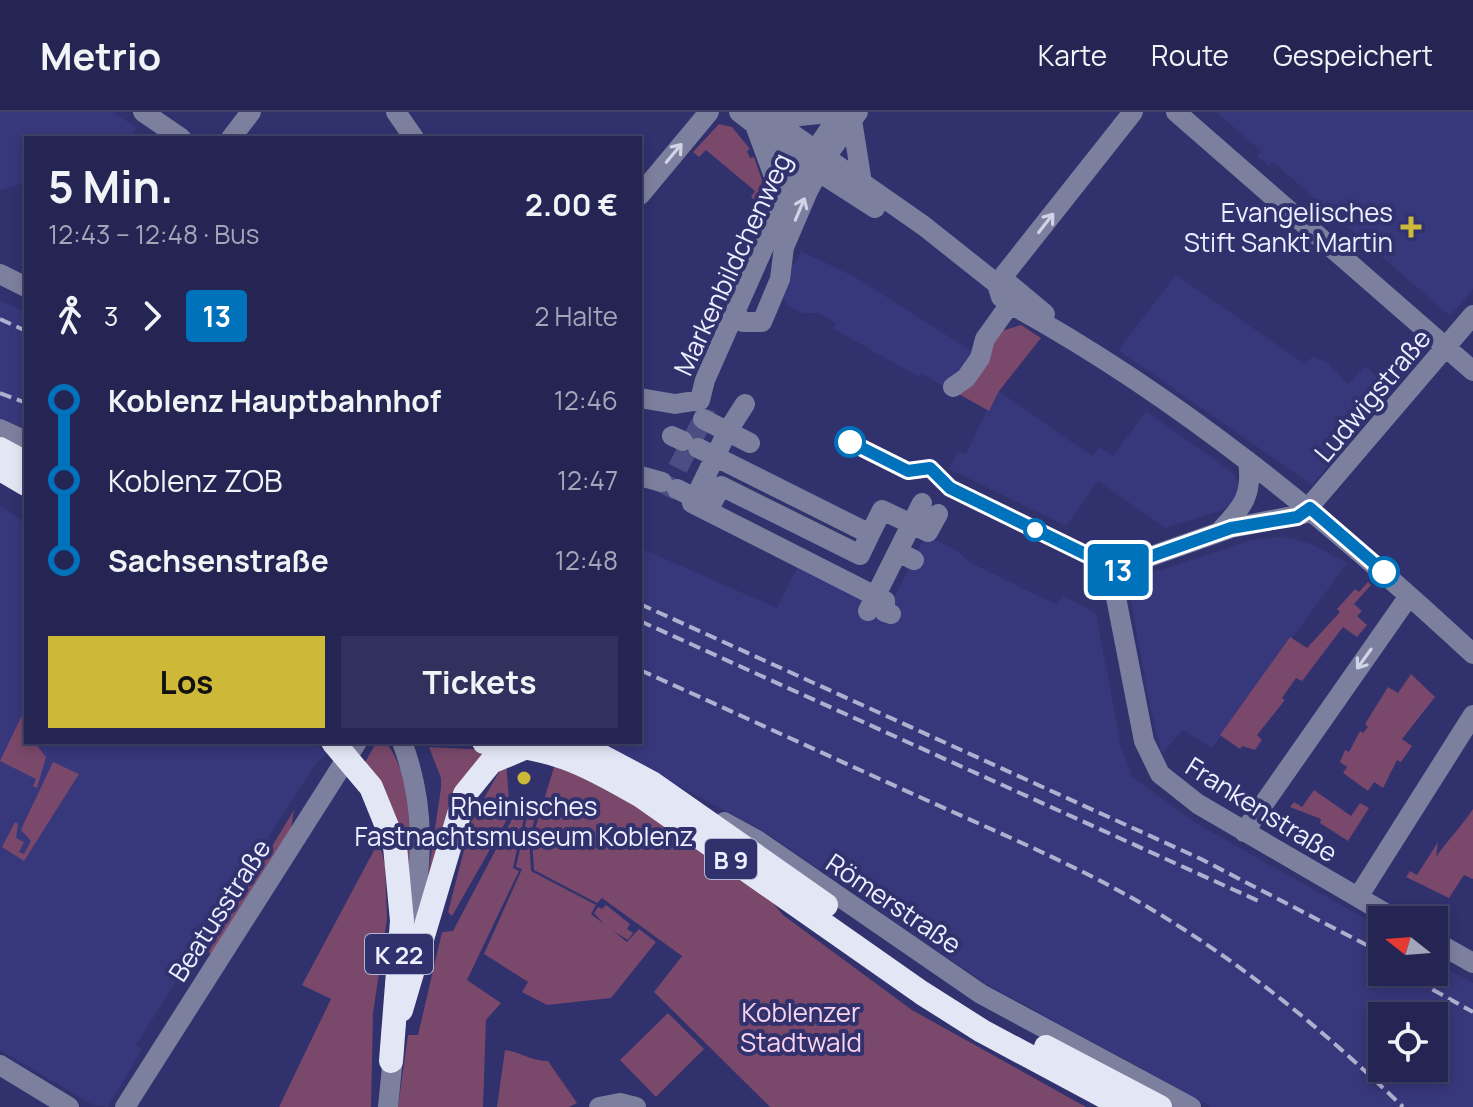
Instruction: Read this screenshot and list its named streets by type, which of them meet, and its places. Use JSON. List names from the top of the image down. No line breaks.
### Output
{"streets":{"highway":["B 9","K 22"],"street":["Markenbildchenweg","Ludwigstraße","Frankenstraße","Römerstraße","Beatusstraße"]},"parks":["Koblenzer Stadtwald"],"places":{"health":["Evangelisches Stift Sankt Martin"],"other":["Rheinisches Fastnachtsmuseum Koblenz"]},"lines":["bus line 13"],"north":"left","page":{"header":"Metrio","nav":["Karte","Route","Gespeichert"],"on_map":"13","heading":["5 Min.","12:43 – 12:48 · Bus","2.00 €"],"legs":["3","13","2 Halte"],"list":[{"name":"Koblenz Hauptbahnhof","value":"12:46"},{"name":"Koblenz ZOB","value":"12:47"},{"name":"Sachsenstraße","value":"12:48"}],"buttons":["Los","Tickets"]}}
